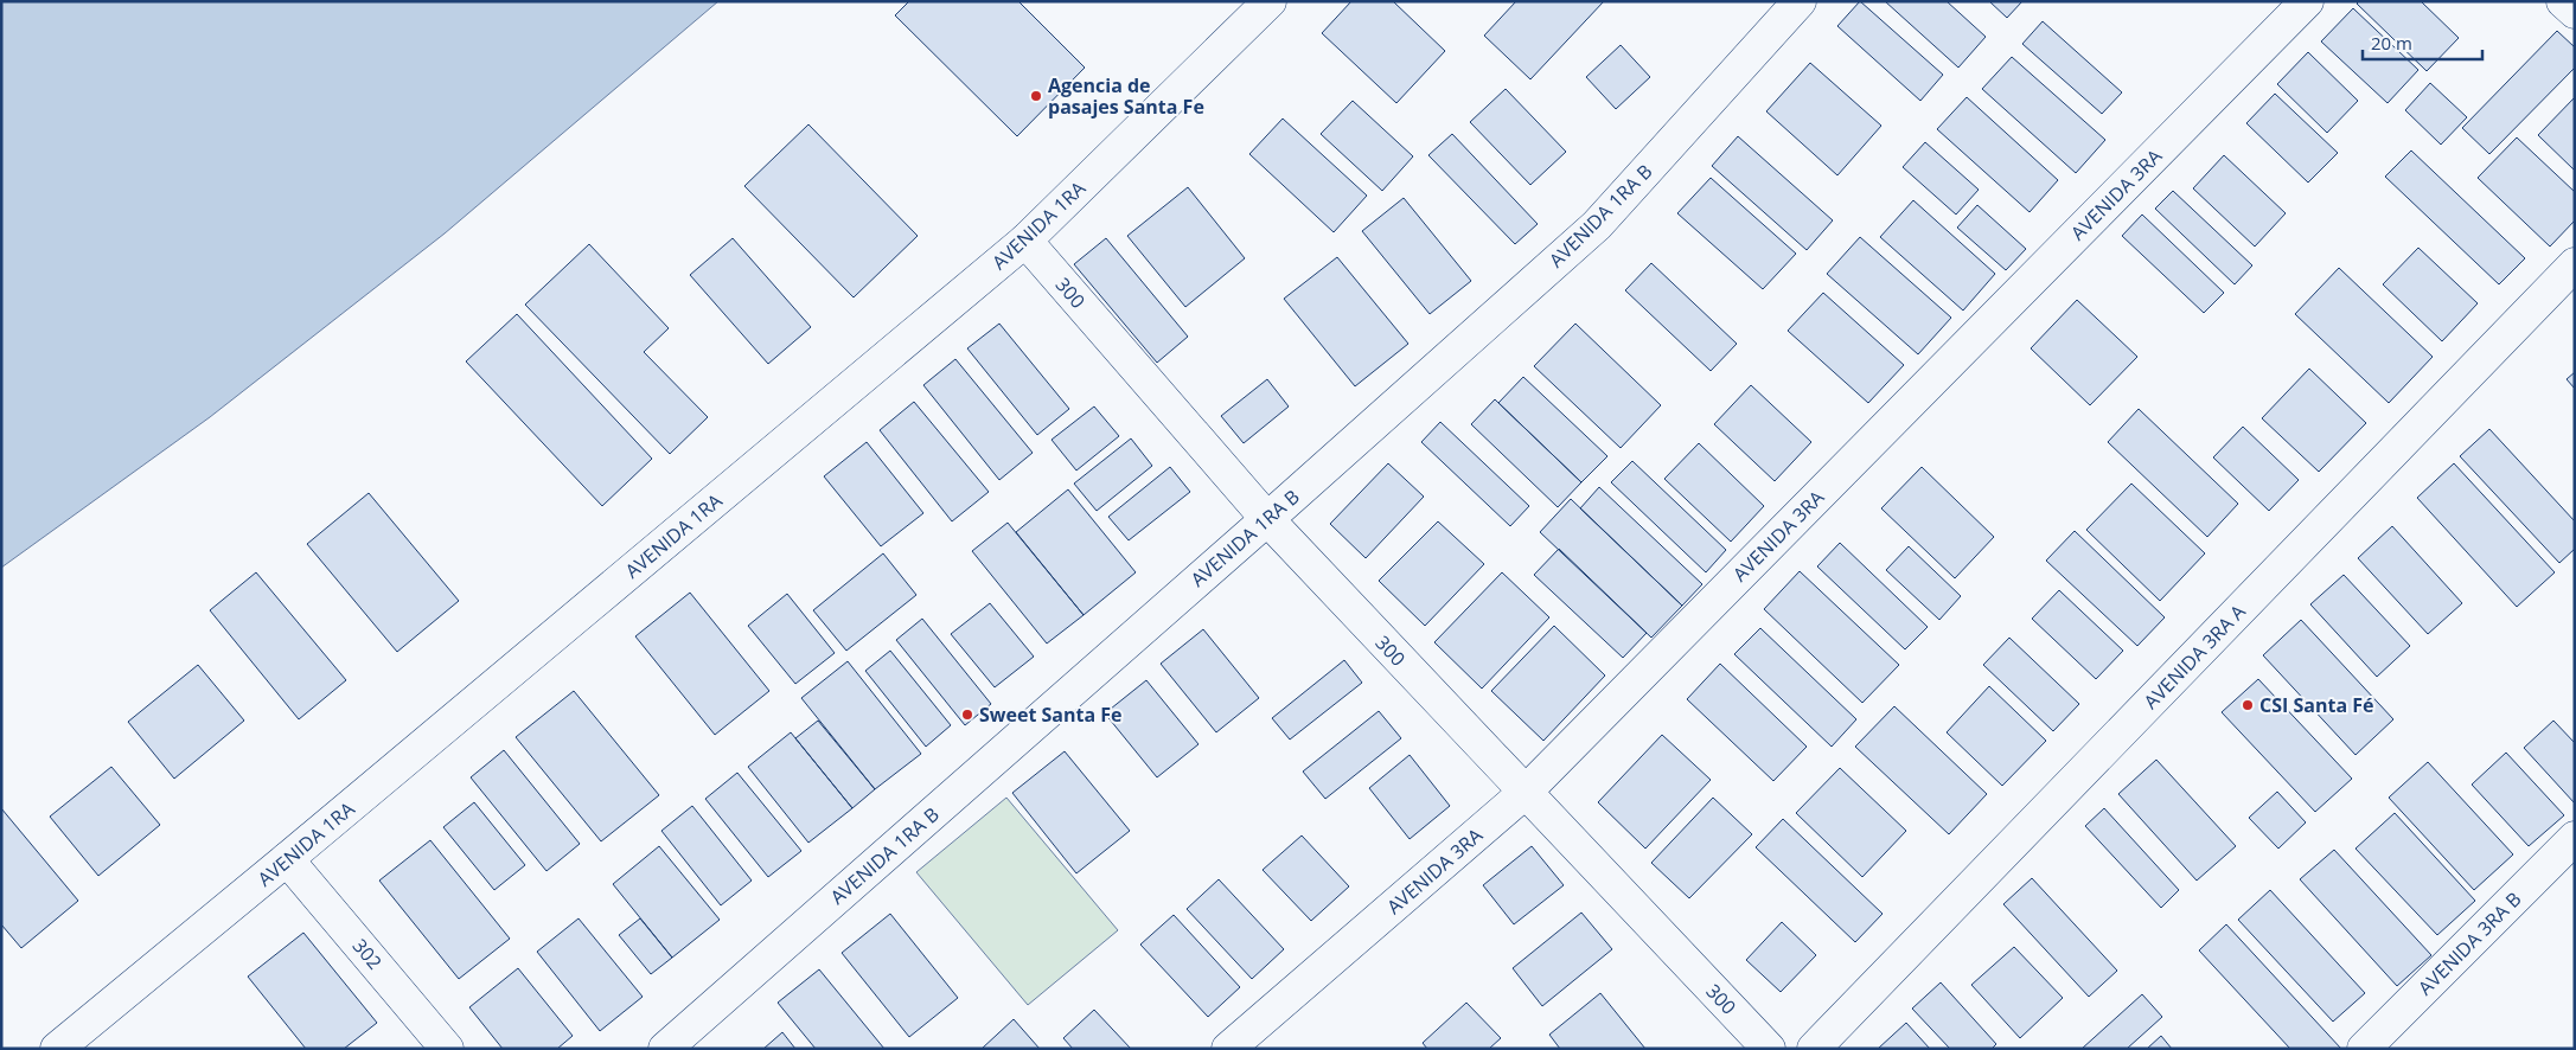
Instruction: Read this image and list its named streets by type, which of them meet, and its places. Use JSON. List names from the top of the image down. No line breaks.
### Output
{"streets":{"street":["AVENIDA 3RA","AVENIDA 1RA B","AVENIDA 1RA","300","AVENIDA 3RA A","AVENIDA 3RA B","302"]},"crossings":[["AVENIDA 3RA","300"],["AVENIDA 1RA B","300"],["AVENIDA 1RA","300"],["AVENIDA 1RA","302"]],"places":["Agencia de pasajes Santa Fe","CSI Santa Fé","Sweet Santa Fe"],"scale_bar":"20 m"}
